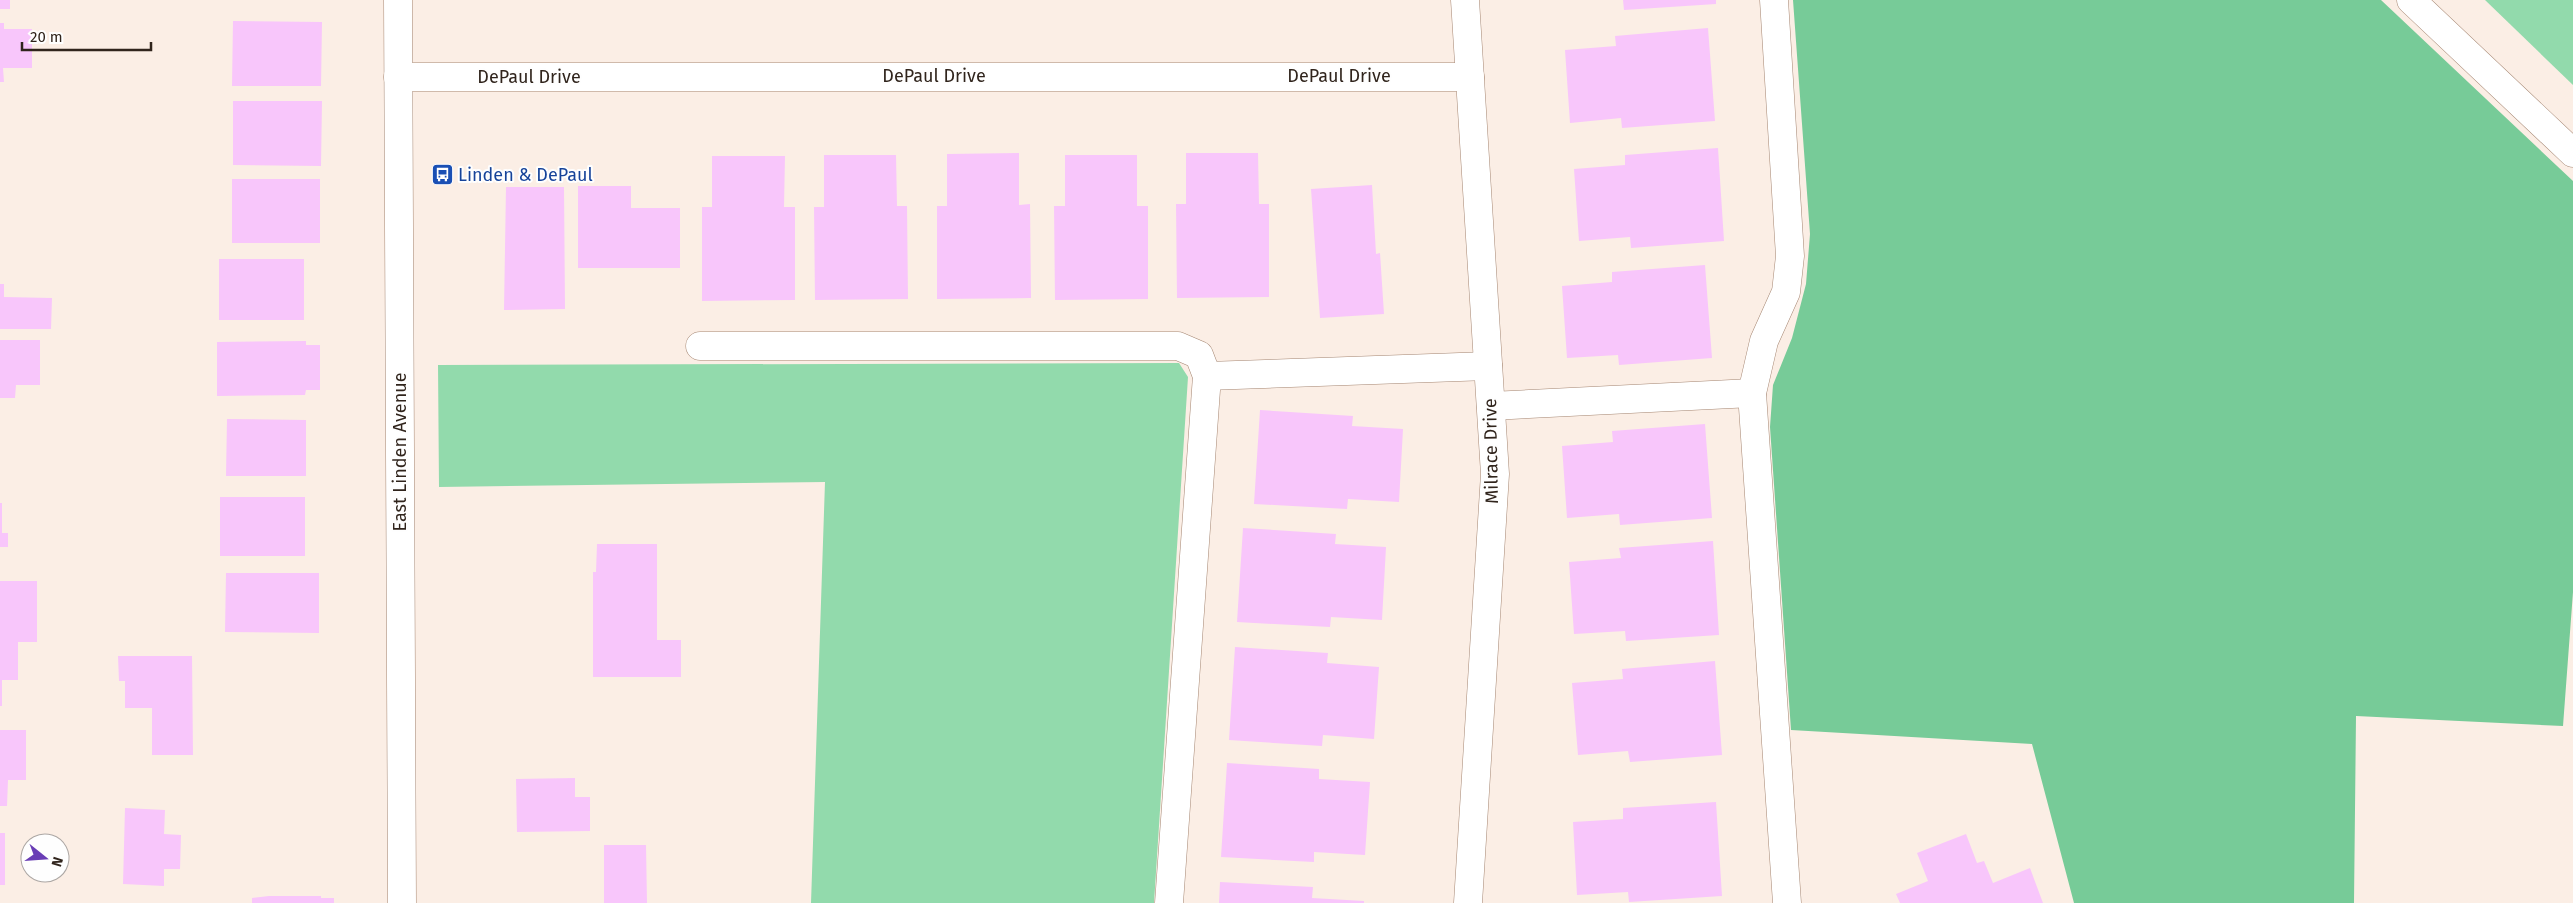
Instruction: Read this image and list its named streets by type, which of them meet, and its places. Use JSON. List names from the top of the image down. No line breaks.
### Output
{"streets":{"street":["DePaul Drive","Milrace Drive","East Linden Avenue"]},"crossings":[["DePaul Drive","Milrace Drive"],["DePaul Drive","East Linden Avenue"]],"places":{"bus stop":["Linden & DePaul"]},"scale_bar":"20 m","north":"right"}
